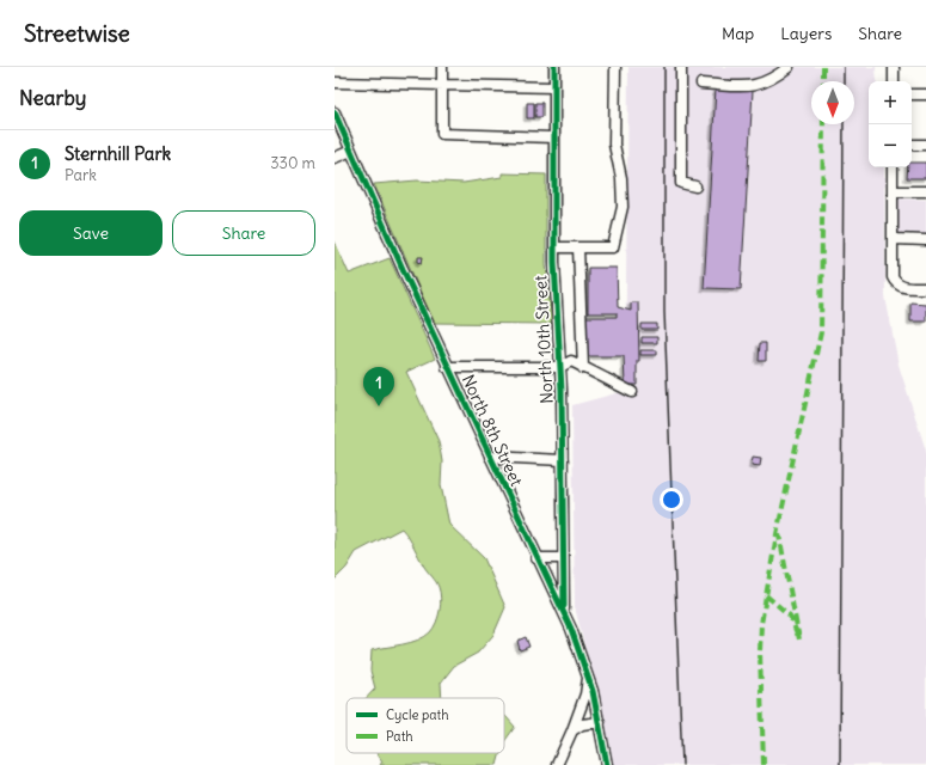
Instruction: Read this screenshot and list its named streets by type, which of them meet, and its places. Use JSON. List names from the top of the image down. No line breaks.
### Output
{"streets":{"street":["North 10th Street","North 8th Street"]},"crossings":[["North 10th Street","North 8th Street"]],"legend":["Cycle path","Path"],"north":"bottom","page":{"header":"Streetwise","nav":["Map","Layers","Share"],"heading":"Nearby","map_buttons":["+","−"],"list":[{"mark":"1","name":"Sternhill Park","note":"Park","value":"330 m"}],"buttons":["Save","Share"],"pins":"1"}}
